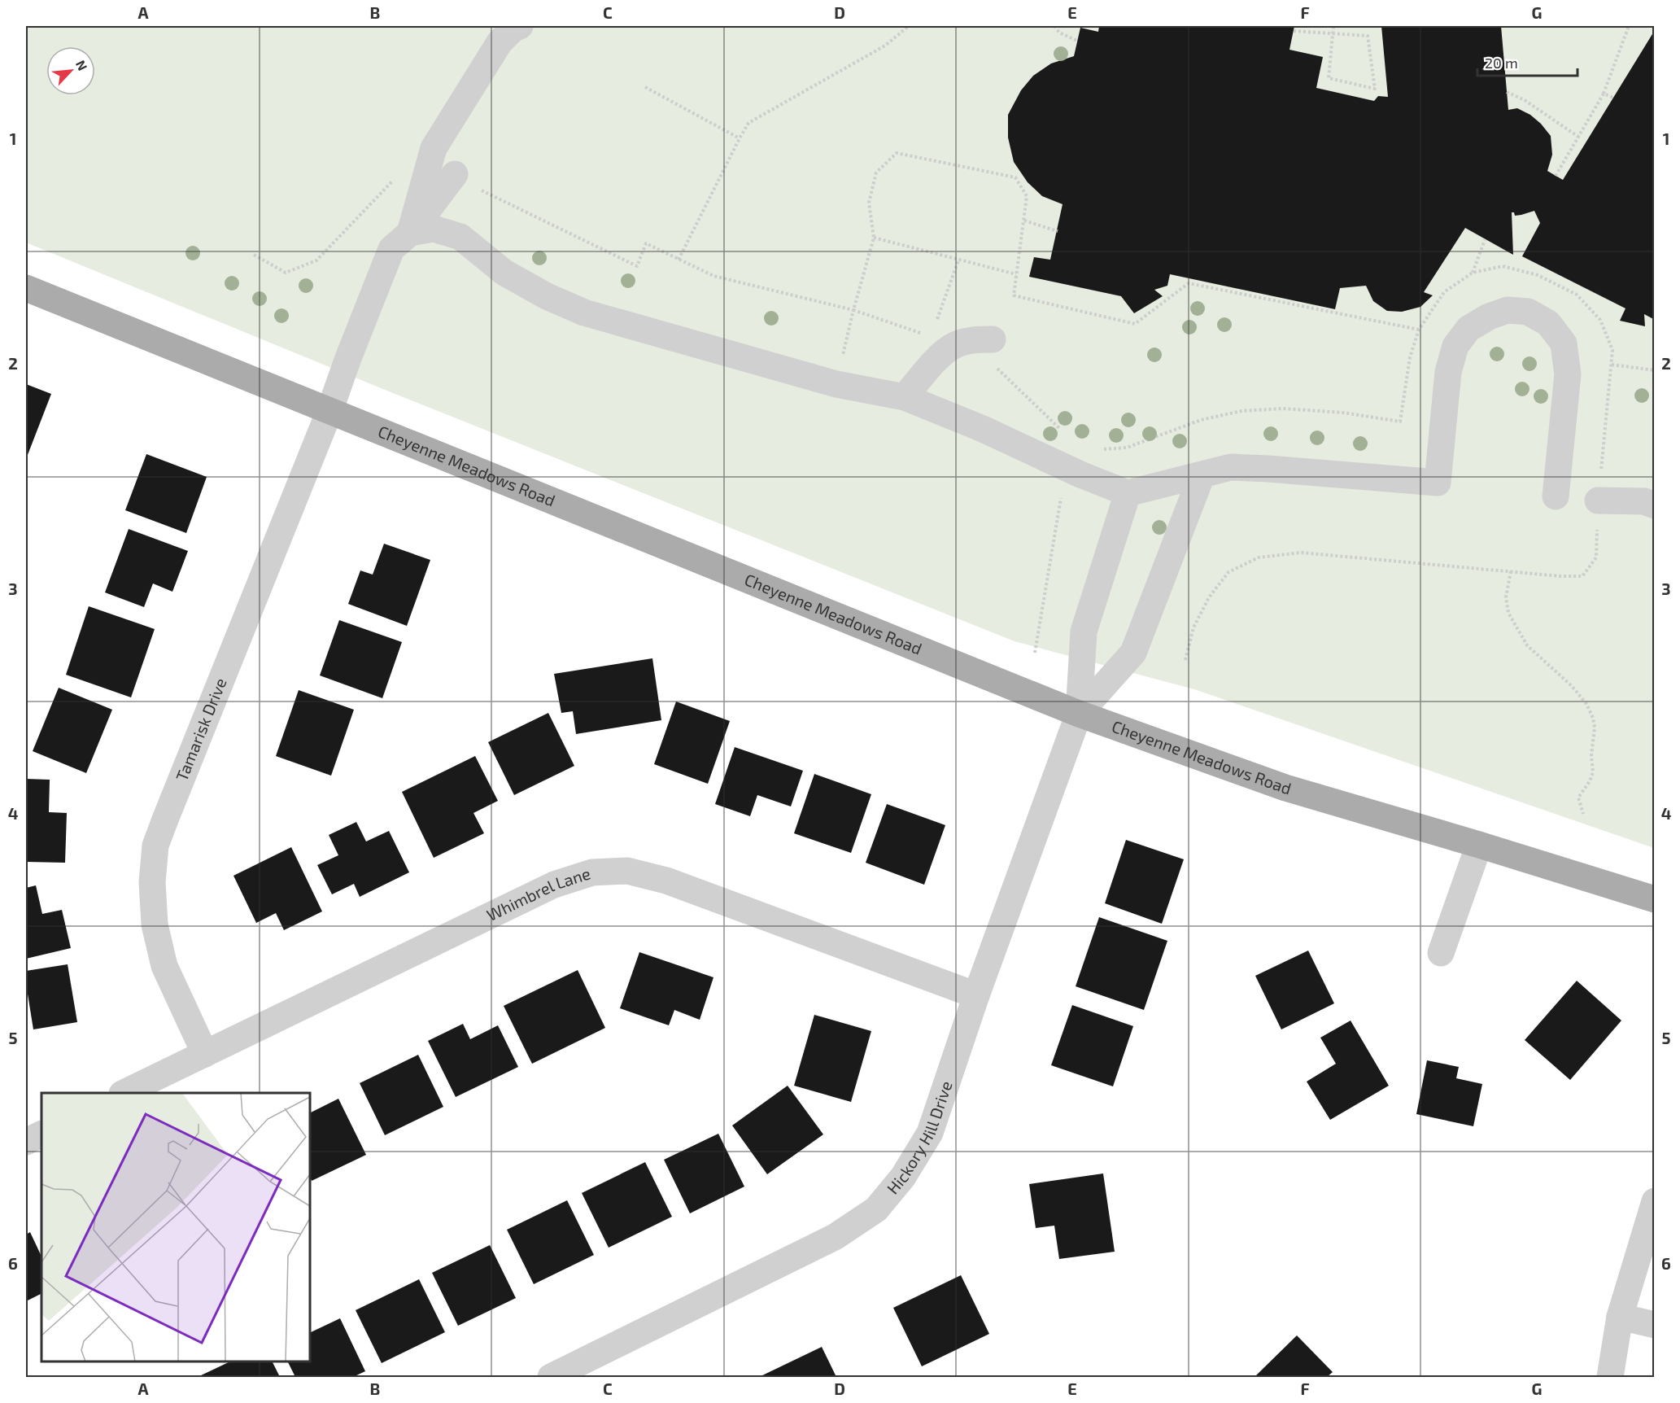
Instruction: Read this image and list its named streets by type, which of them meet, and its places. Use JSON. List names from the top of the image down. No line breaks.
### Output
{"streets":{"main road":["Cheyenne Meadows Road"],"street":["Tamarisk Drive","Whimbrel Lane","Hickory Hill Drive"]},"crossings":[["Cheyenne Meadows Road","Tamarisk Drive"],["Cheyenne Meadows Road","Hickory Hill Drive"],["Tamarisk Drive","Whimbrel Lane"],["Whimbrel Lane","Hickory Hill Drive"]],"scale_bar":"20 m","north":"top right","grid":{"columns":["A","B","C","D","E","F","G"],"rows":["1","2","3","4","5","6"]}}
